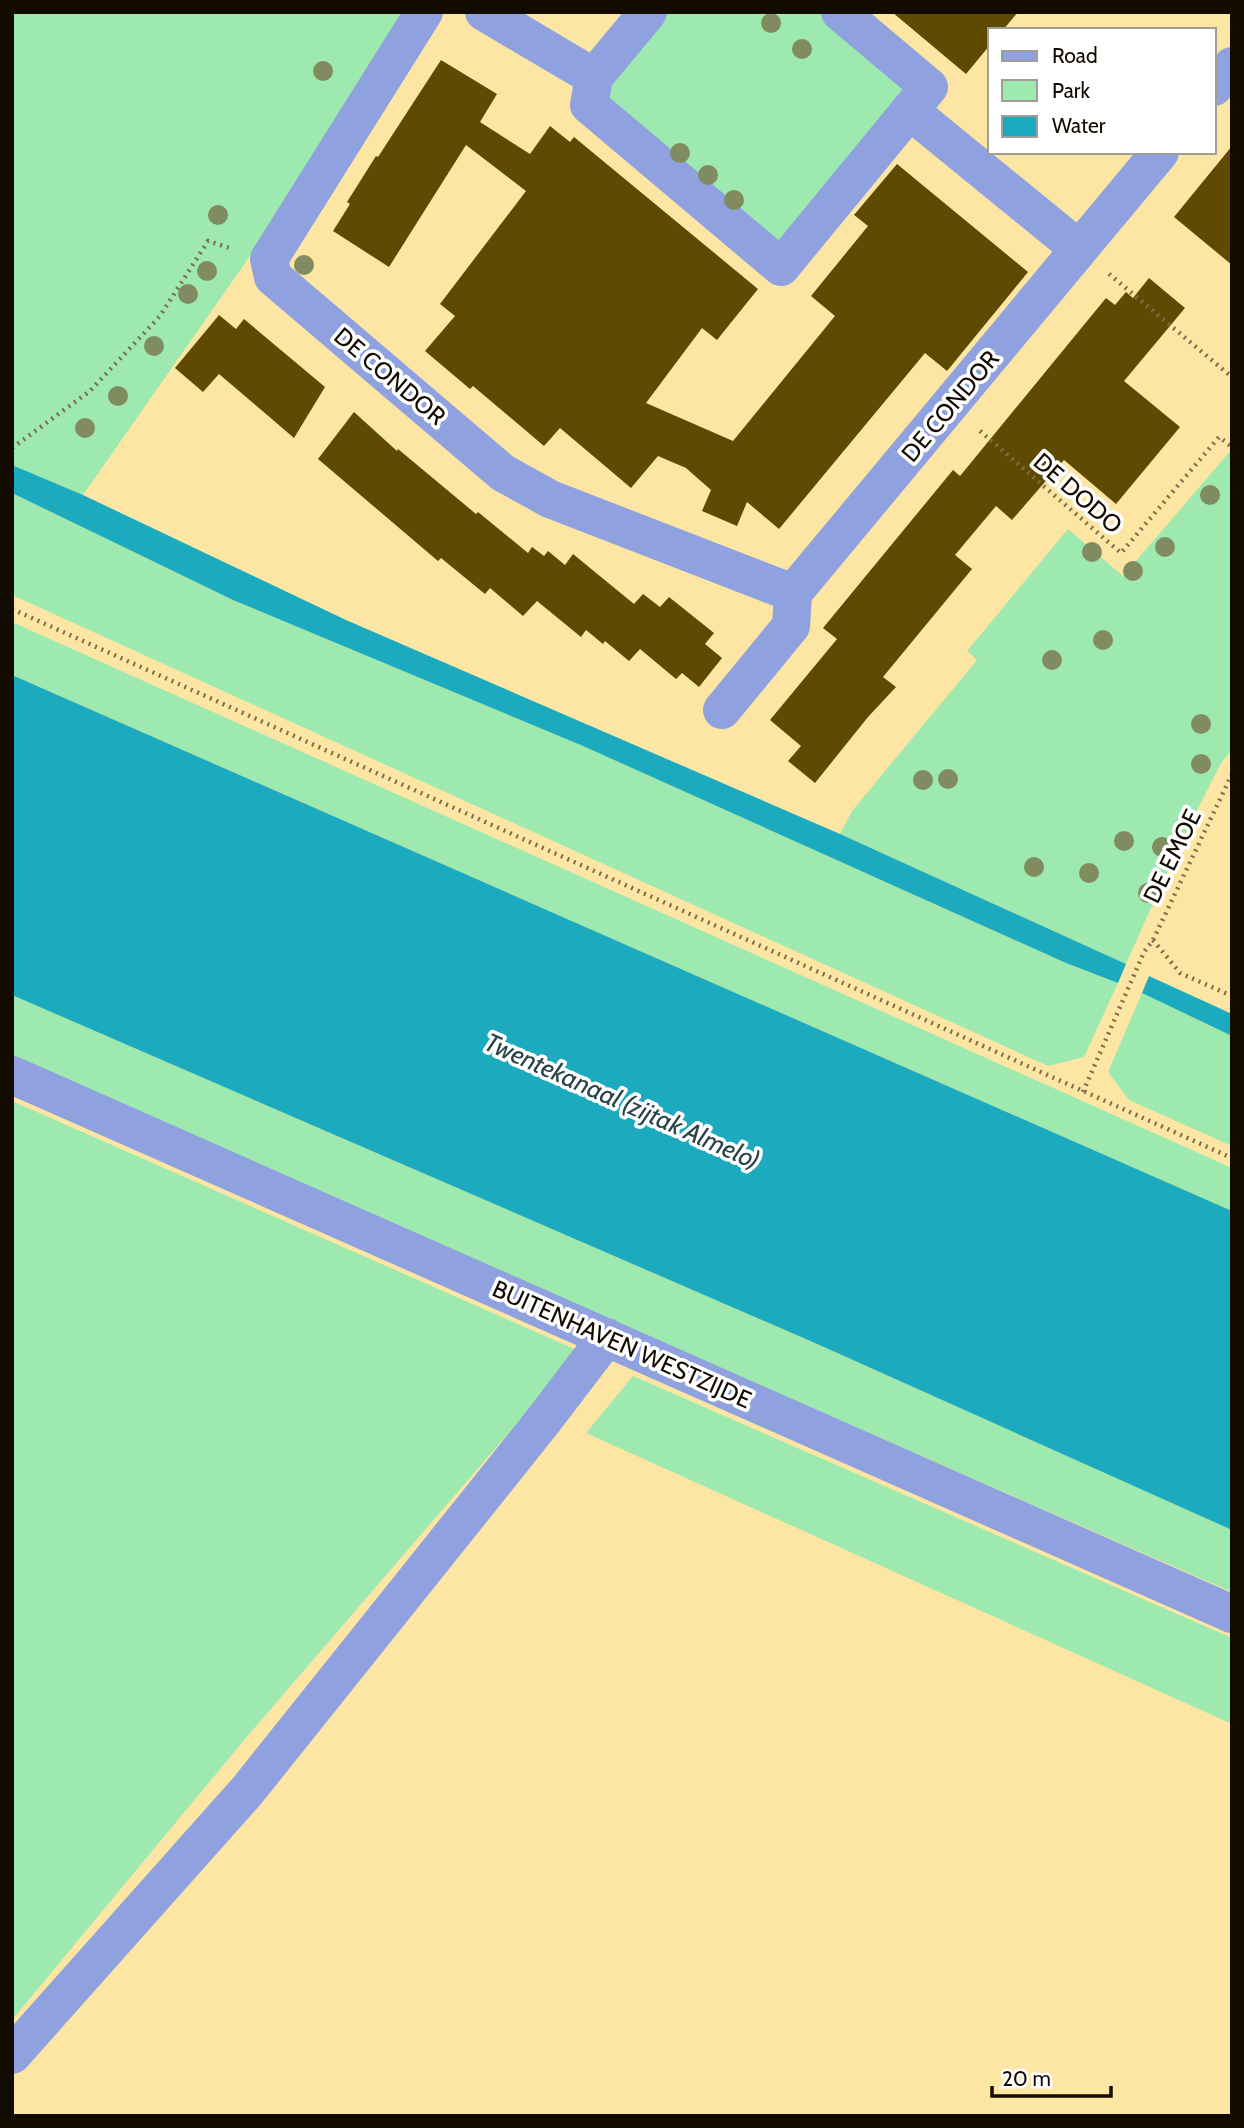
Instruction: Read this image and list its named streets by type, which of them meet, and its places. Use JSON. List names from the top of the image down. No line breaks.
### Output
{"streets":{"street":["DE CONDOR","BUITENHAVEN WESTZIJDE"],"path":["DE DODO","DE EMOE"]},"crossings":[["DE CONDOR","DE DODO"]],"water":["Twentekanaal (zijtak Almelo)"],"legend":["Road","Park","Water"],"scale_bar":"20 m"}
